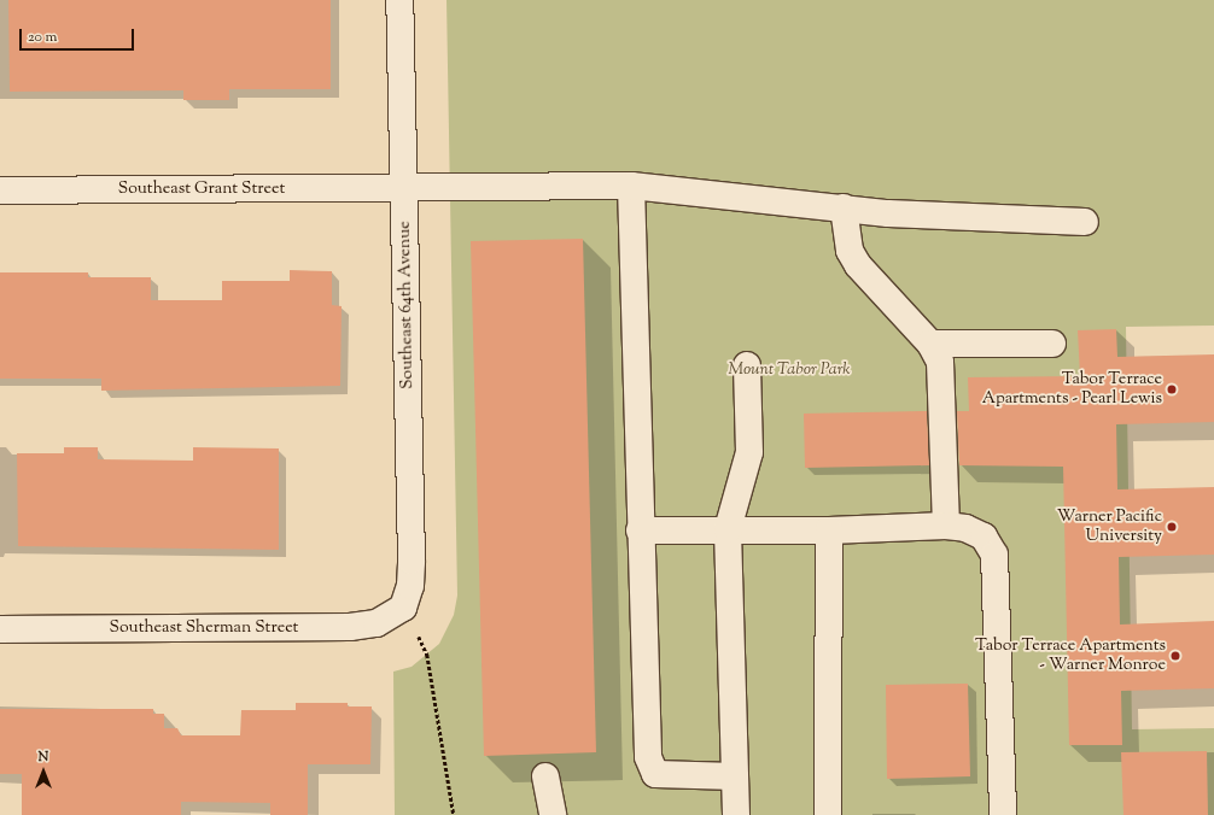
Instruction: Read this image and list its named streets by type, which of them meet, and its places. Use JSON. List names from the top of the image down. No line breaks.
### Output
{"streets":{"street":["Southeast Grant Street","Southeast 64th Avenue","Southeast Sherman Street"]},"crossings":[["Southeast Grant Street","Southeast 64th Avenue"],["Southeast 64th Avenue","Southeast Sherman Street"]],"parks":["Mount Tabor Park"],"places":["Tabor Terrace Apartments - Pearl Lewis","Warner Pacific University","Tabor Terrace Apartments - Warner Monroe"],"scale_bar":"20 m","north":"top"}
